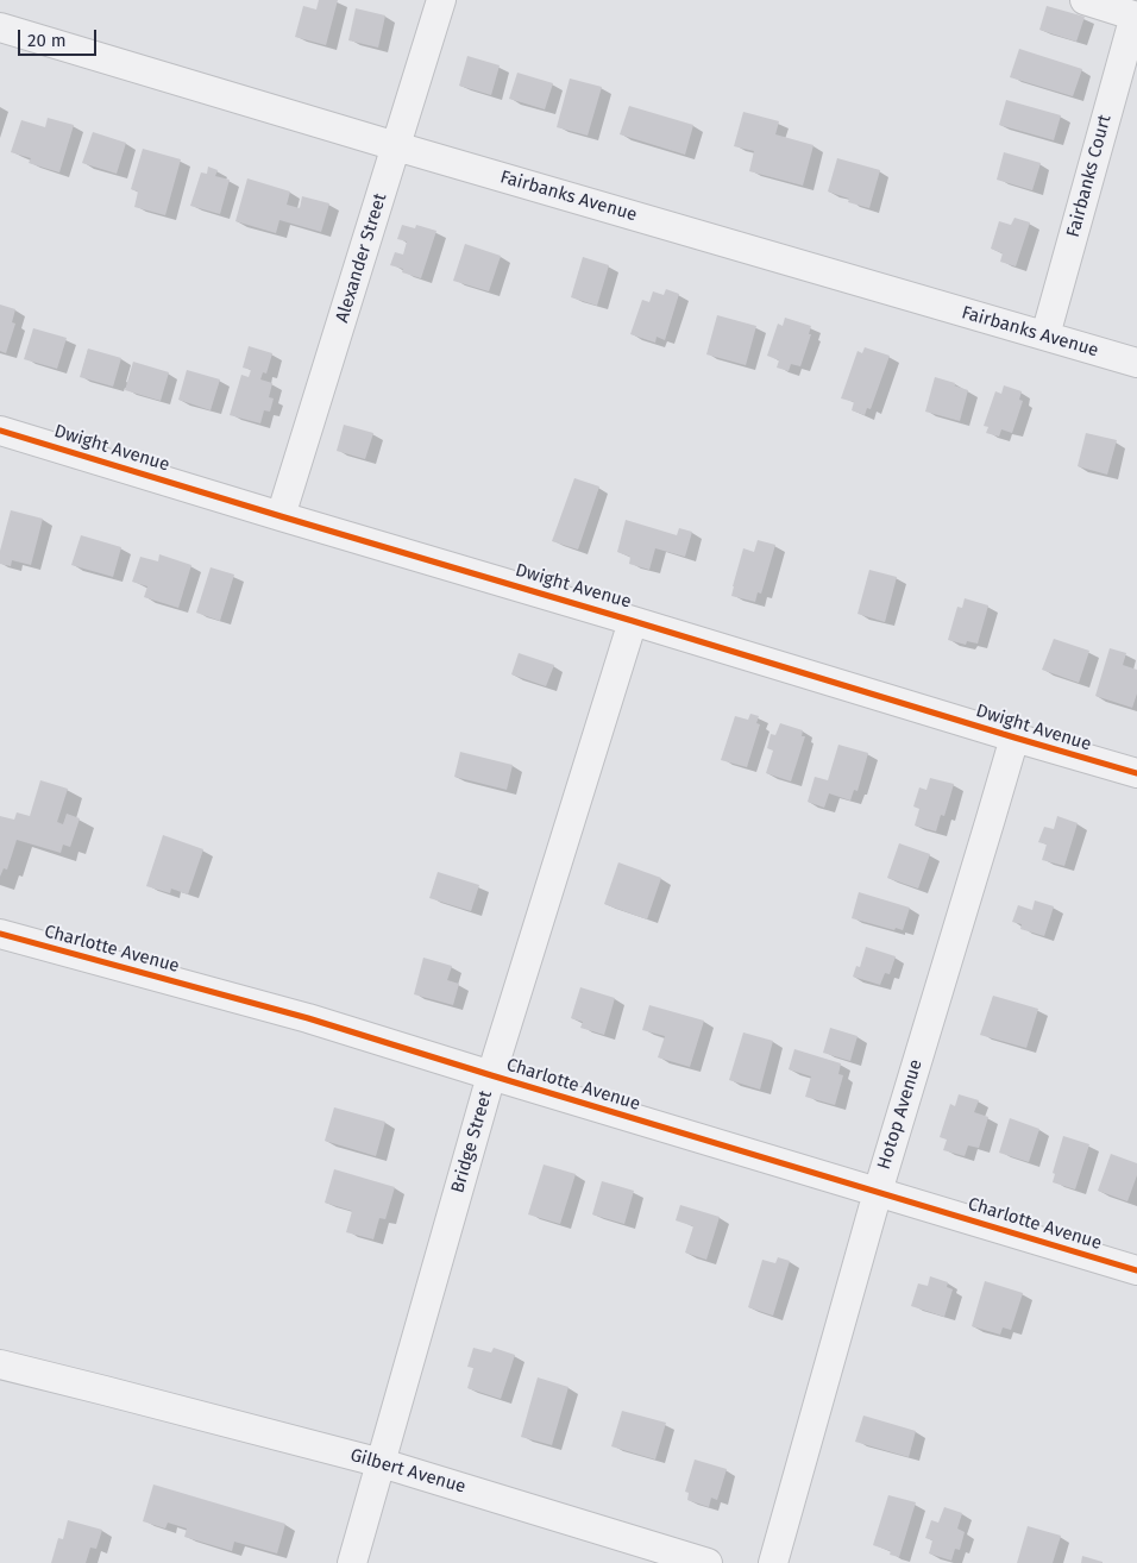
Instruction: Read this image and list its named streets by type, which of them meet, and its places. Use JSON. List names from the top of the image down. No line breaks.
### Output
{"streets":{"street":["Fairbanks Court","Fairbanks Avenue","Alexander Street","Dwight Avenue","Charlotte Avenue","Hotop Avenue","Bridge Street","Gilbert Avenue"]},"crossings":[["Fairbanks Court","Fairbanks Avenue"],["Fairbanks Avenue","Alexander Street"],["Alexander Street","Dwight Avenue"],["Dwight Avenue","Hotop Avenue"],["Dwight Avenue","Bridge Street"],["Charlotte Avenue","Hotop Avenue"],["Charlotte Avenue","Bridge Street"],["Bridge Street","Gilbert Avenue"]],"scale_bar":"20 m"}
